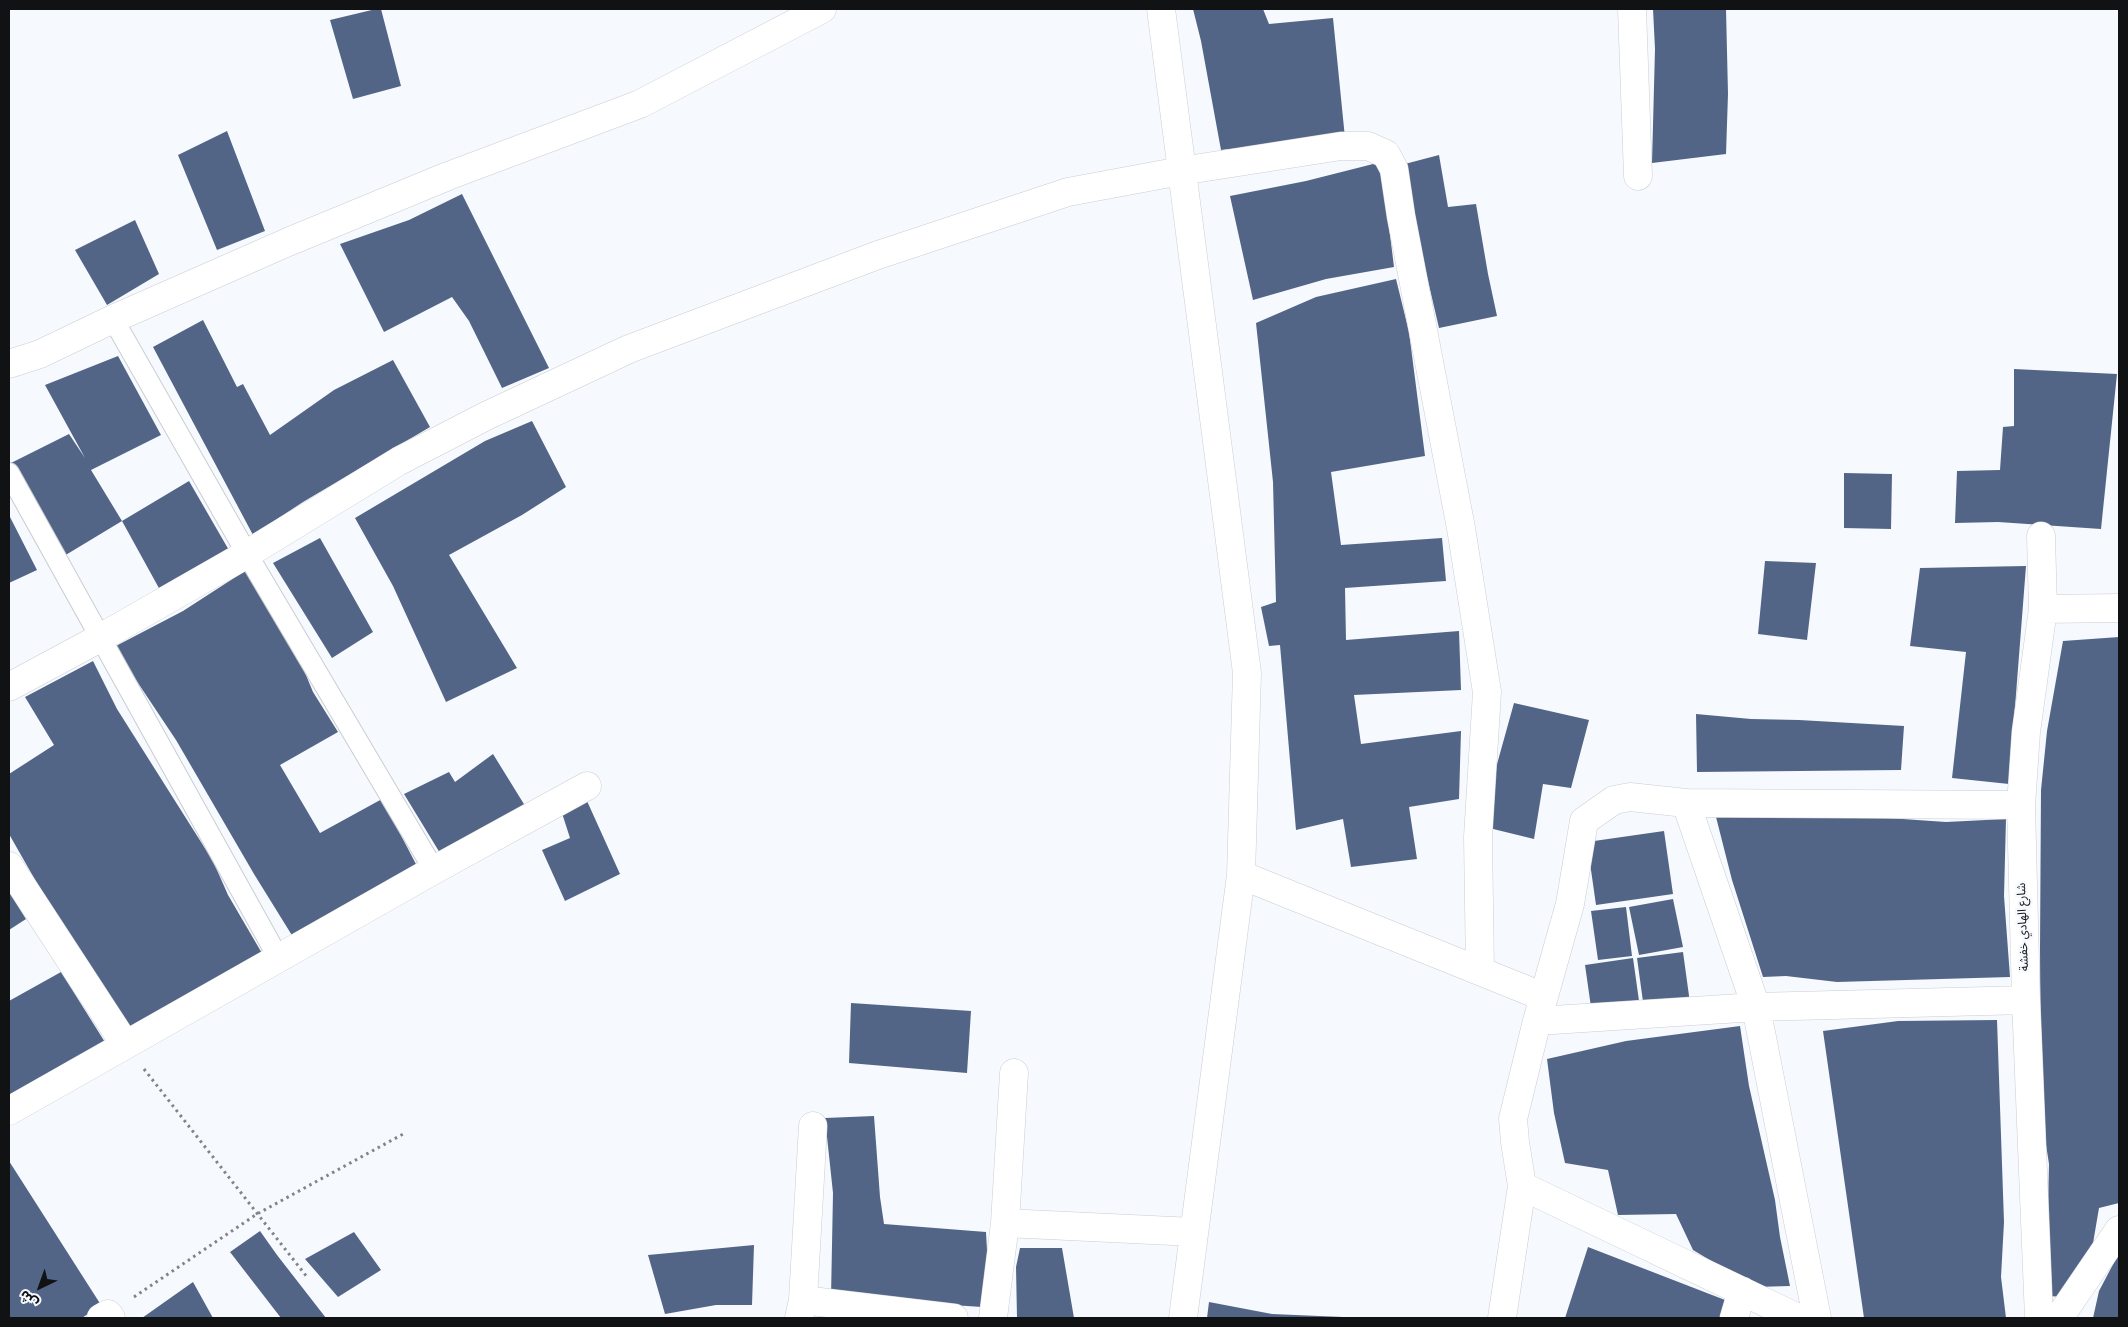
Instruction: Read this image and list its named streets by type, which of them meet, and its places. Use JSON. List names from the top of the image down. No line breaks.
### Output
{"streets":{"street":["شارع الهادي خفشة"]},"north":"bottom left"}
